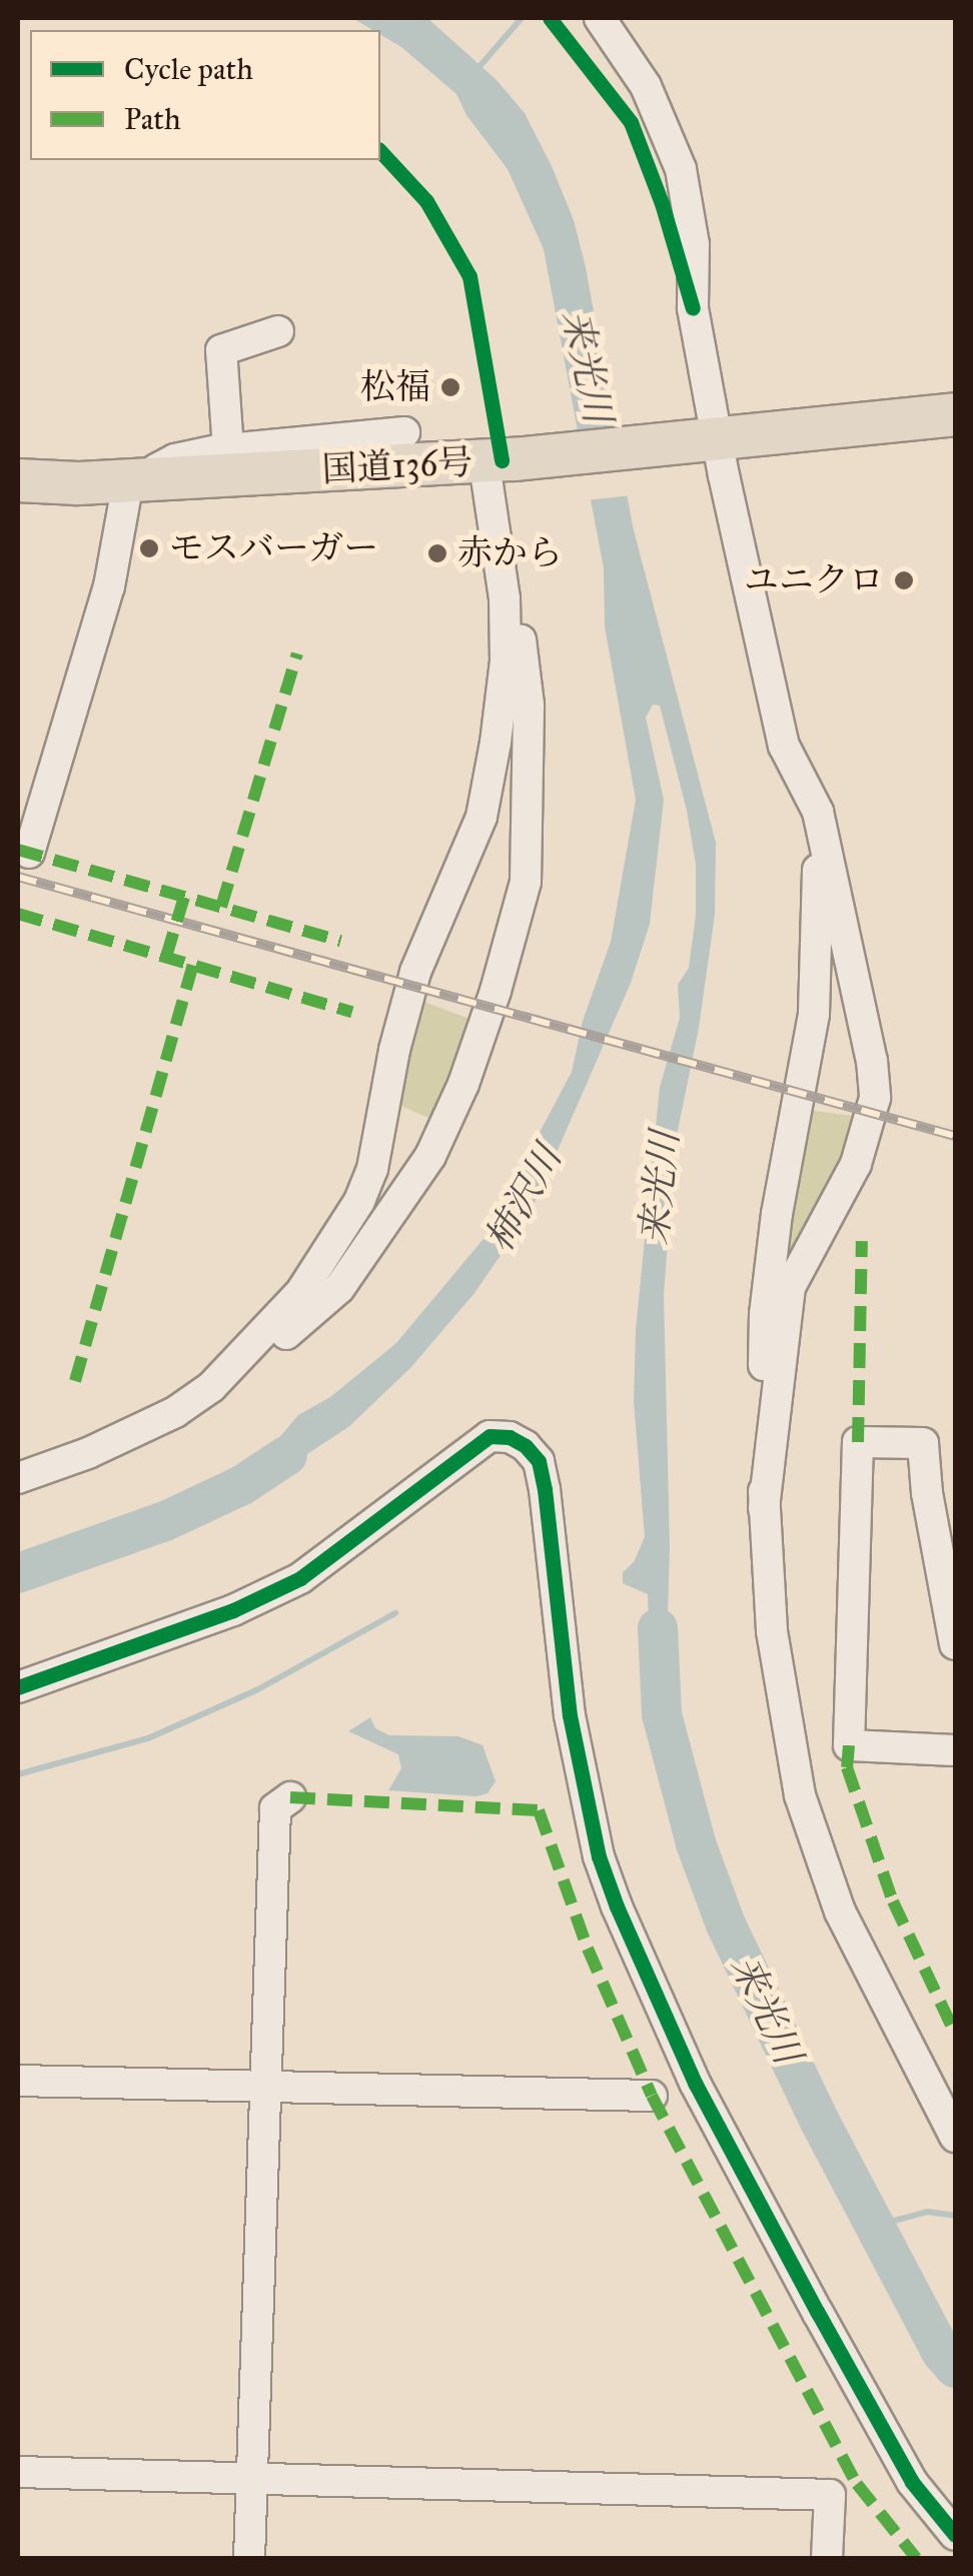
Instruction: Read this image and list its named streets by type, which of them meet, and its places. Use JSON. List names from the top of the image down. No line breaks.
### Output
{"streets":{"highway":["国道136号"]},"water":["来光川","柿沢川"],"places":["松福","モスバーガー","赤から","ユニクロ"],"legend":["Cycle path","Path"]}
